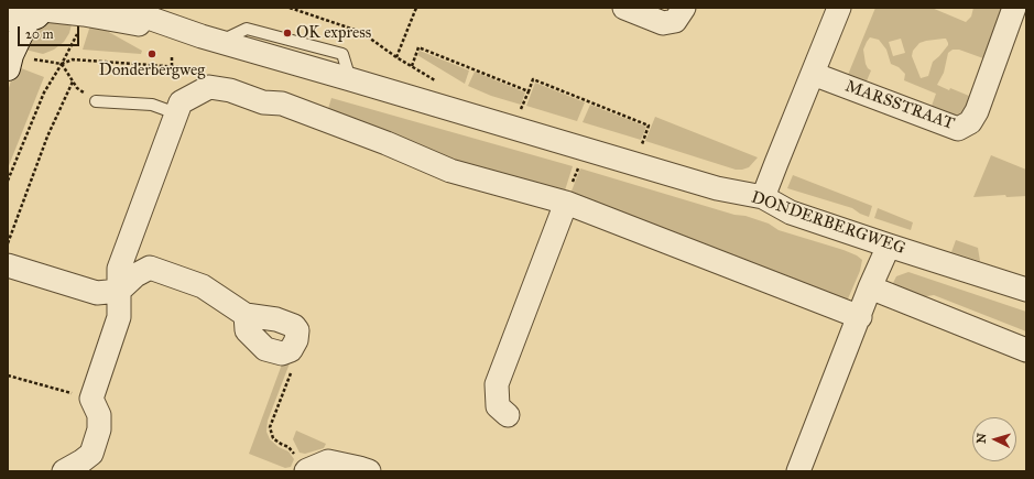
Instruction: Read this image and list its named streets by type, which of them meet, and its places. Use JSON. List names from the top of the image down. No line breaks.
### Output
{"streets":{"street":["MARSSTRAAT","DONDERBERGWEG"]},"places":["OK express","Donderbergweg"],"scale_bar":"20 m","north":"left"}
